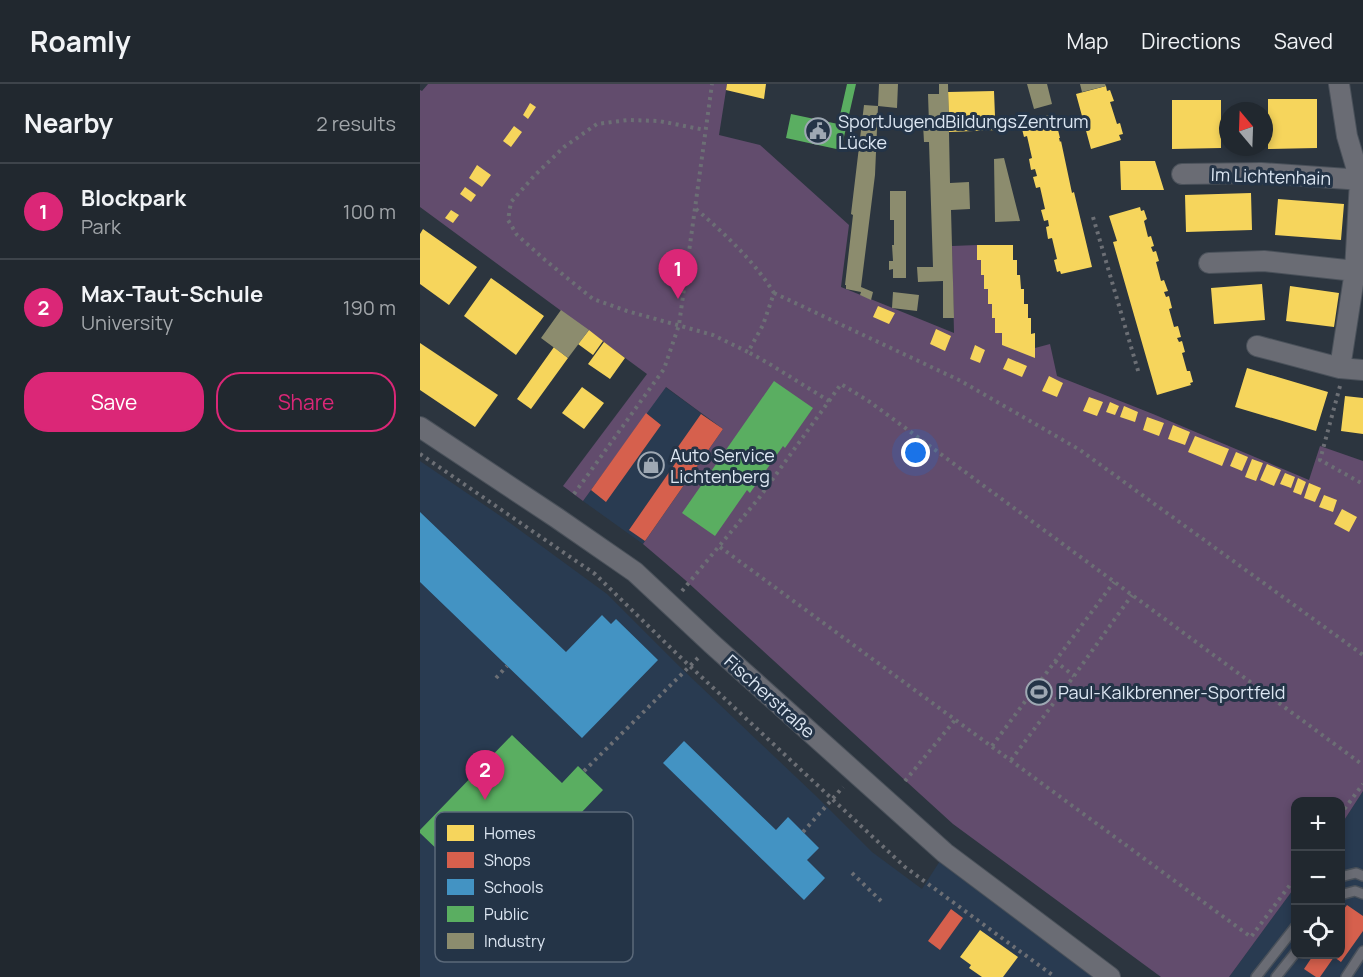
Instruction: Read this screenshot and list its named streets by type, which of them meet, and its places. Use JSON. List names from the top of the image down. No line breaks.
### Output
{"streets":{"street":["Im Lichtenhain","Fischerstraße"]},"places":{"public building":["SportJugendBildungsZentrum Lücke"],"shop":["Auto Service Lichtenberg"],"sports":["Paul-Kalkbrenner-Sportfeld"]},"legend":["Homes","Shops","Schools","Public","Industry"],"north":"top","page":{"header":"Roamly","nav":["Map","Directions","Saved"],"heading":["Nearby","2 results"],"list":[{"mark":"1","name":"Blockpark","note":"Park","value":"100 m"},{"mark":"2","name":"Max-Taut-Schule","note":"University","value":"190 m"}],"pins":["1","2"],"buttons":["Save","Share"],"map_buttons":["+","−"]}}
